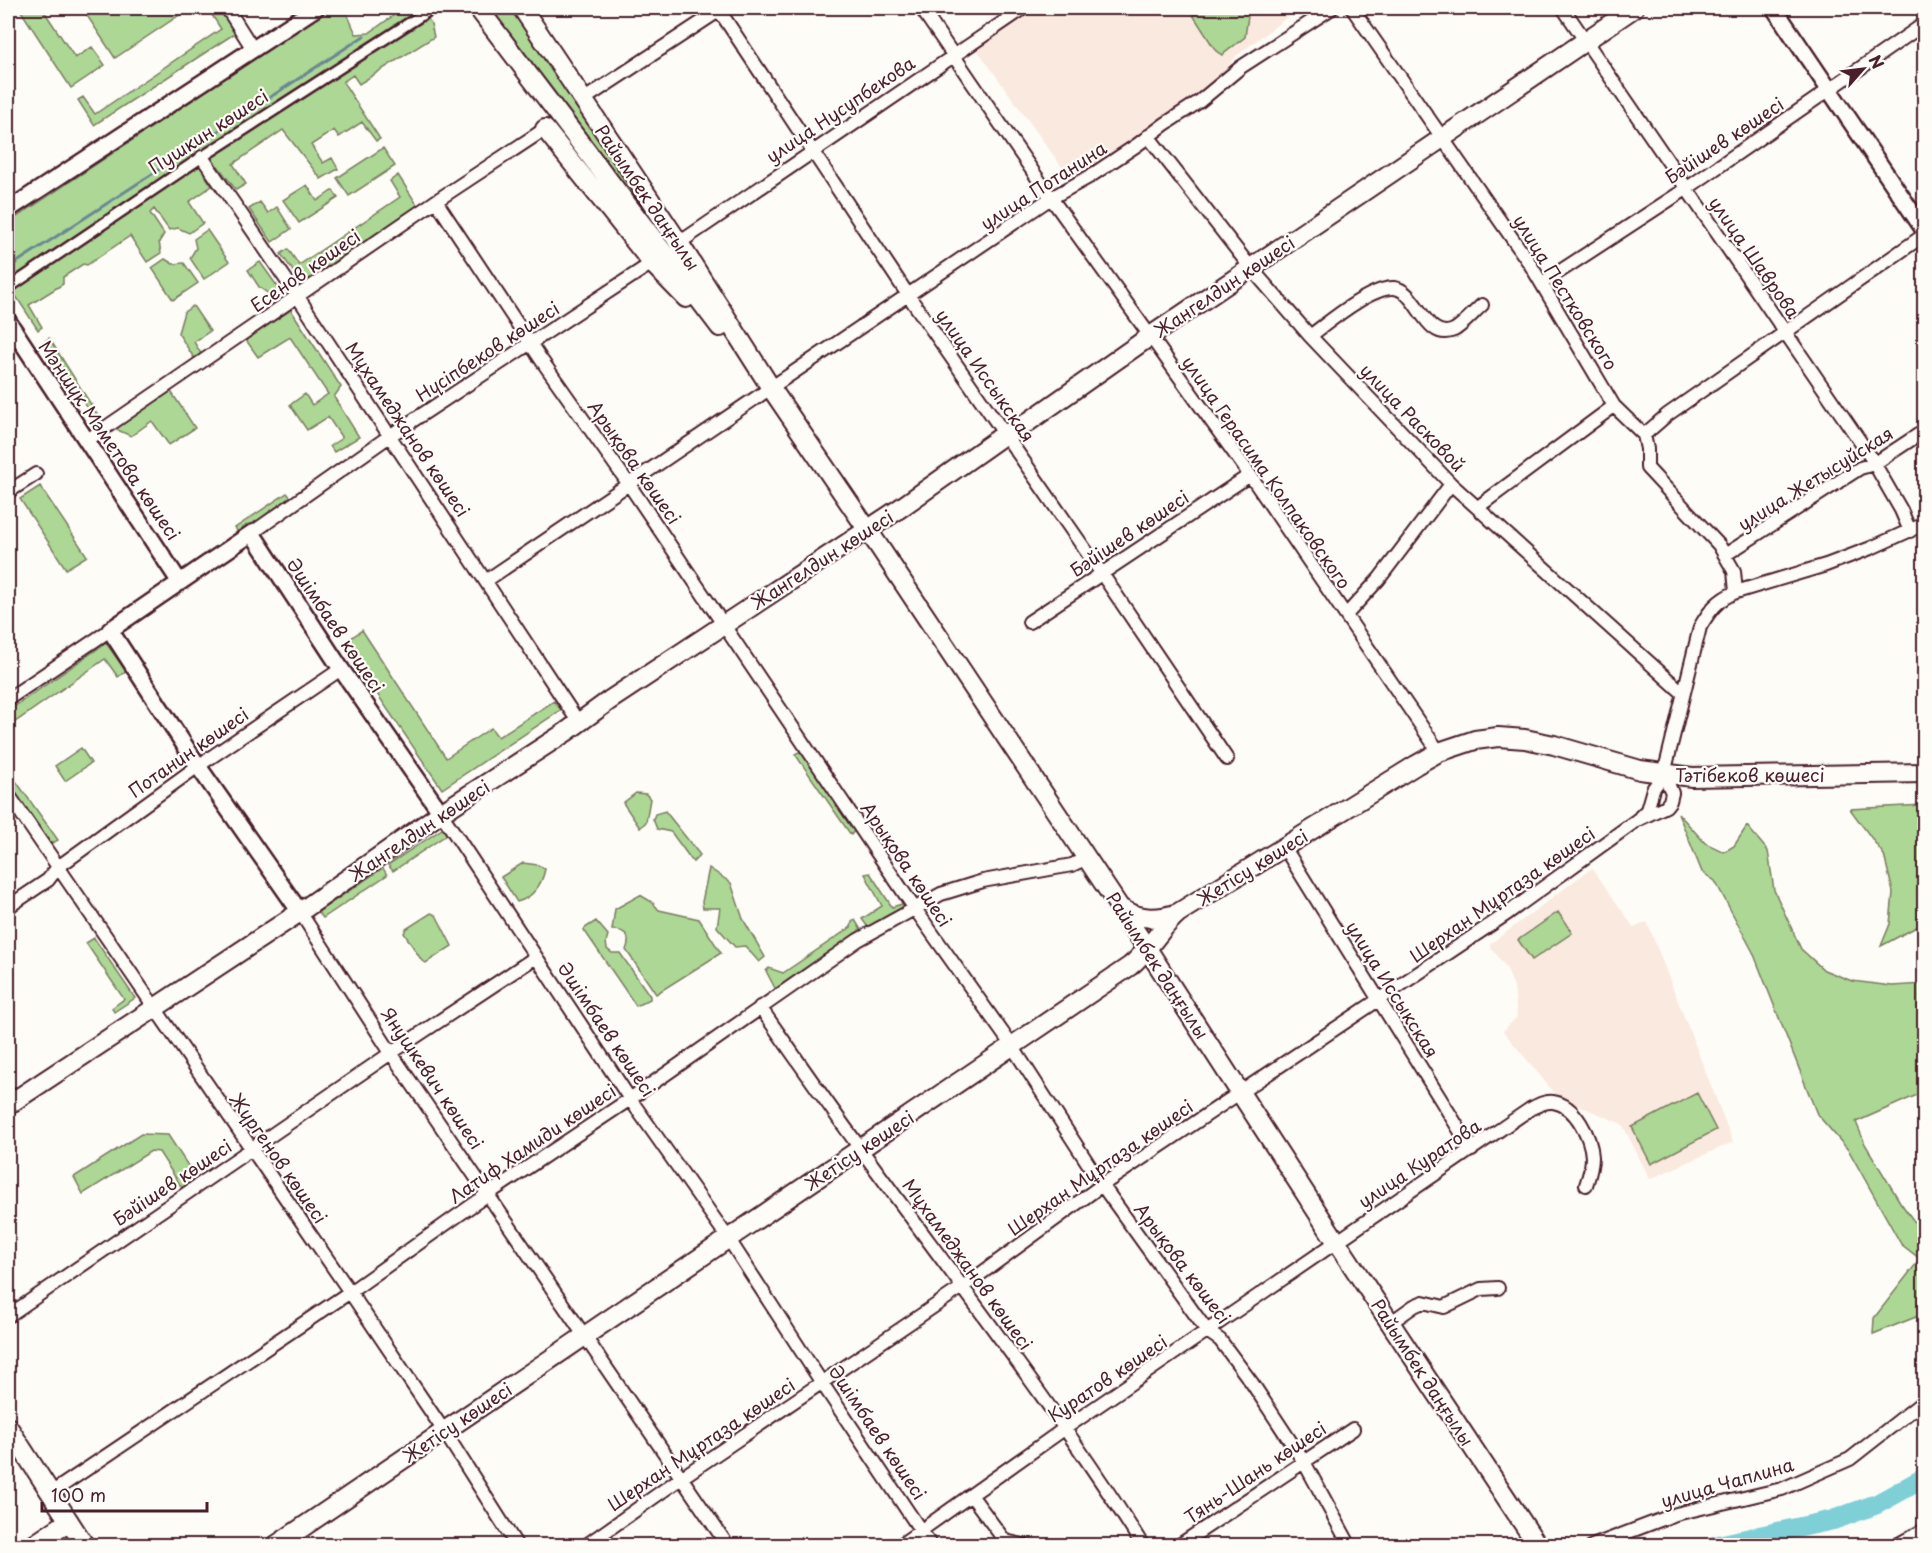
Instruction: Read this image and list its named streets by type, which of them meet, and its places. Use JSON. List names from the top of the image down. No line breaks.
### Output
{"streets":{"main road":["Райымбек даңғылы","Жангелдин көшесі","Тәтібеков көшесі","Жетісу көшесі"],"street":["улица Нусупбекова","Пушкин көшесі","Бәйішев көшесі","улица Потанина","улица Шаврова","Есенов көшесі","улица Пестковского","Нүсіпбеков көшесі","улица Иссыкская","улица Расковой","Мұхамеджанов көшесі","Мәншүк Мәметова көшесі","Арықова көшесі","улица Герасима Колпаковского","улица Жетысуйская","Әшімбаев көшесі","Потанин көшесі","Шерхан Мұртаза көшесі","Янушкевич көшесі","Латиф Хамиди көшесі","Жүргенов көшесі","улица Куратова","Куратов көшесі","Тянь-Шань көшесі","улица Чаплина"]},"crossings":[["улица Нусупбекова","Райымбек даңғылы"],["улица Нусупбекова","улица Иссыкская"],["улица Нусупбекова","улица Герасима Колпаковского"],["Пушкин көшесі","Мұхамеджанов көшесі"],["Бәйішев көшесі","улица Шаврова"],["Бәйішев көшесі","улица Пестковского"],["Бәйішев көшесі","улица Иссыкская"],["Бәйішев көшесі","улица Герасима Колпаковского"],["Бәйішев көшесі","Әшімбаев көшесі"],["Бәйішев көшесі","Янушкевич көшесі"],["Бәйішев көшесі","Жүргенов көшесі"],["улица Потанина","Райымбек даңғылы"],["улица Потанина","улица Иссыкская"],["улица Потанина","улица Расковой"],["улица Потанина","улица Герасима Колпаковского"],["Райымбек даңғылы","Есенов көшесі"],["Райымбек даңғылы","Жангелдин көшесі"],["Райымбек даңғылы","Нүсіпбеков көшесі"],["Райымбек даңғылы","Жетісу көшесі"],["Райымбек даңғылы","Шерхан Мұртаза көшесі"],["Райымбек даңғылы","Латиф Хамиди көшесі"],["Райымбек даңғылы","улица Куратова"],["Райымбек даңғылы","Куратов көшесі"],["улица Шаврова","Жангелдин көшесі"],["улица Шаврова","улица Жетысуйская"],["Есенов көшесі","Мұхамеджанов көшесі"],["Есенов көшесі","Мәншүк Мәметова көшесі"],["Есенов көшесі","Арықова көшесі"],["Жангелдин көшесі","улица Пестковского"],["Жангелдин көшесі","улица Иссыкская"],["Жангелдин көшесі","улица Расковой"],["Жангелдин көшесі","Мұхамеджанов көшесі"],["Жангелдин көшесі","Арықова көшесі"],["Жангелдин көшесі","улица Герасима Колпаковского"],["Жангелдин көшесі","Әшімбаев көшесі"],["Жангелдин көшесі","Янушкевич көшесі"],["Жангелдин көшесі","Жүргенов көшесі"],["Нүсіпбеков көшесі","Мұхамеджанов көшесі"],["Нүсіпбеков көшесі","Арықова көшесі"],["Нүсіпбеков көшесі","Әшімбаев көшесі"],["улица Иссыкская","Жетісу көшесі"],["улица Иссыкская","Шерхан Мұртаза көшесі"],["улица Иссыкская","улица Куратова"],["Мұхамеджанов көшесі","Жетісу көшесі"],["Мұхамеджанов көшесі","Шерхан Мұртаза көшесі"],["Мұхамеджанов көшесі","Латиф Хамиди көшесі"],["Мұхамеджанов көшесі","Куратов көшесі"],["Арықова көшесі","Жетісу көшесі"],["Арықова көшесі","Шерхан Мұртаза көшесі"],["Арықова көшесі","Латиф Хамиди көшесі"],["Арықова көшесі","Куратов көшесі"],["Арықова көшесі","Тянь-Шань көшесі"],["улица Герасима Колпаковского","Тәтібеков көшесі"],["улица Герасима Колпаковского","Жетісу көшесі"],["Әшімбаев көшесі","Потанин көшесі"],["Әшімбаев көшесі","Жетісу көшесі"],["Әшімбаев көшесі","Шерхан Мұртаза көшесі"],["Әшімбаев көшесі","Латиф Хамиди көшесі"],["Әшімбаев көшесі","Куратов көшесі"],["Потанин көшесі","Янушкевич көшесі"],["Потанин көшесі","Жүргенов көшесі"],["Тәтібеков көшесі","Жетісу көшесі"],["Жетісу көшесі","Янушкевич көшесі"],["Жетісу көшесі","Жүргенов көшесі"],["Шерхан Мұртаза көшесі","Янушкевич көшесі"],["Янушкевич көшесі","Латиф Хамиди көшесі"],["Латиф Хамиди көшесі","Жүргенов көшесі"],["улица Куратова","Куратов көшесі"]],"scale_bar":"100 m","north":"top right"}
